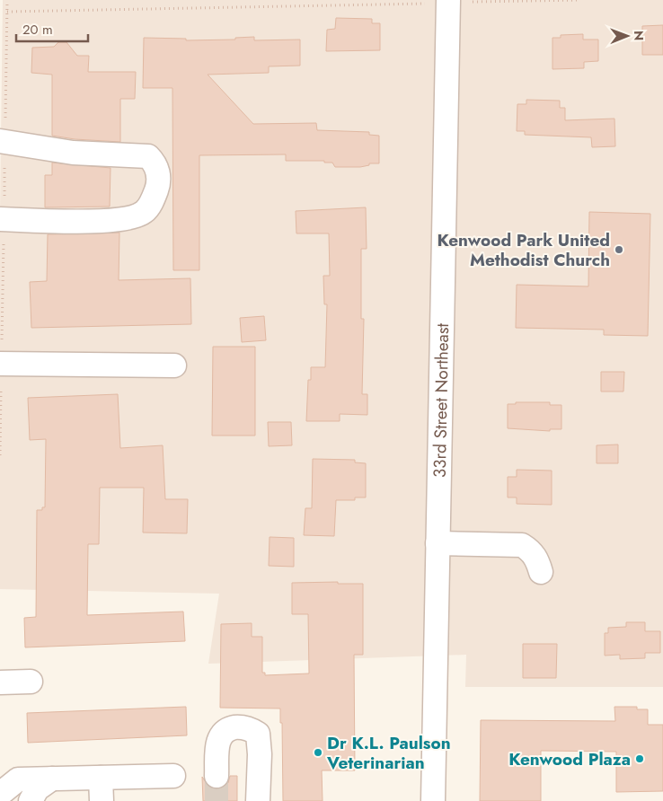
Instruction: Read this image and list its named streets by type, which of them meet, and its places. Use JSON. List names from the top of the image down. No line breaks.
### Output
{"streets":{"street":["33rd Street Northeast"]},"places":["Kenwood Park United Methodist Church","Dr K.L. Paulson Veterinarian","Kenwood Plaza"],"scale_bar":"20 m","north":"right"}
